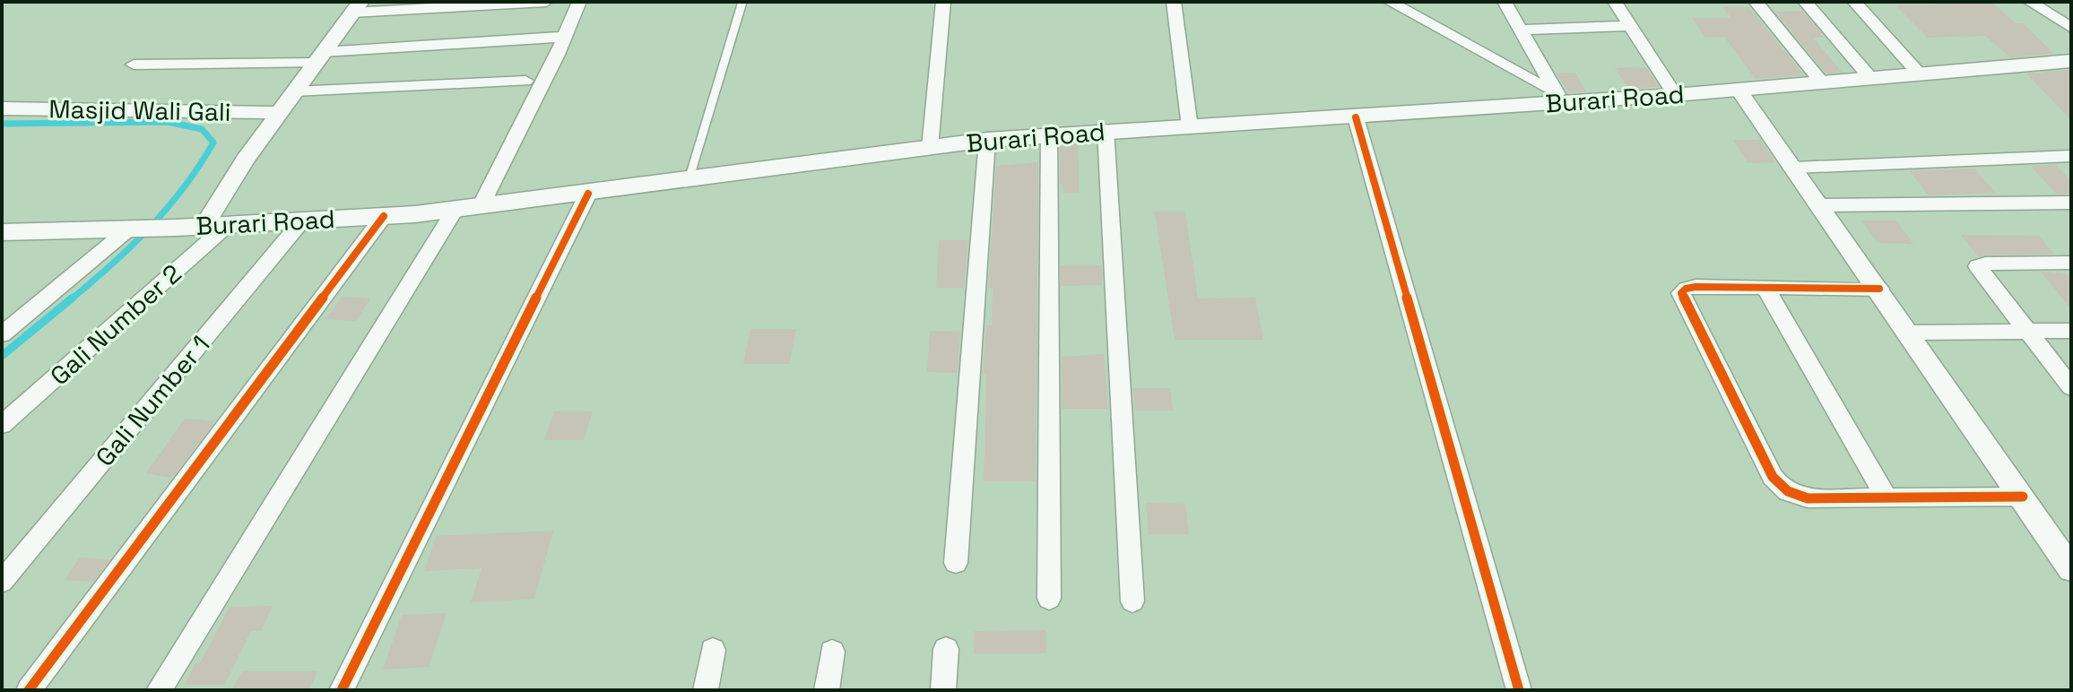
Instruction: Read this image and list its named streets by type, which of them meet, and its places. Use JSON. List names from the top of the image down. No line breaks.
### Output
{"streets":{"main road":["Burari Road"],"street":["Masjid Wali Gali","Gali Number 2","Gali Number 1"]},"crossings":[["Burari Road","Gali Number 2"],["Burari Road","Gali Number 1"]]}
